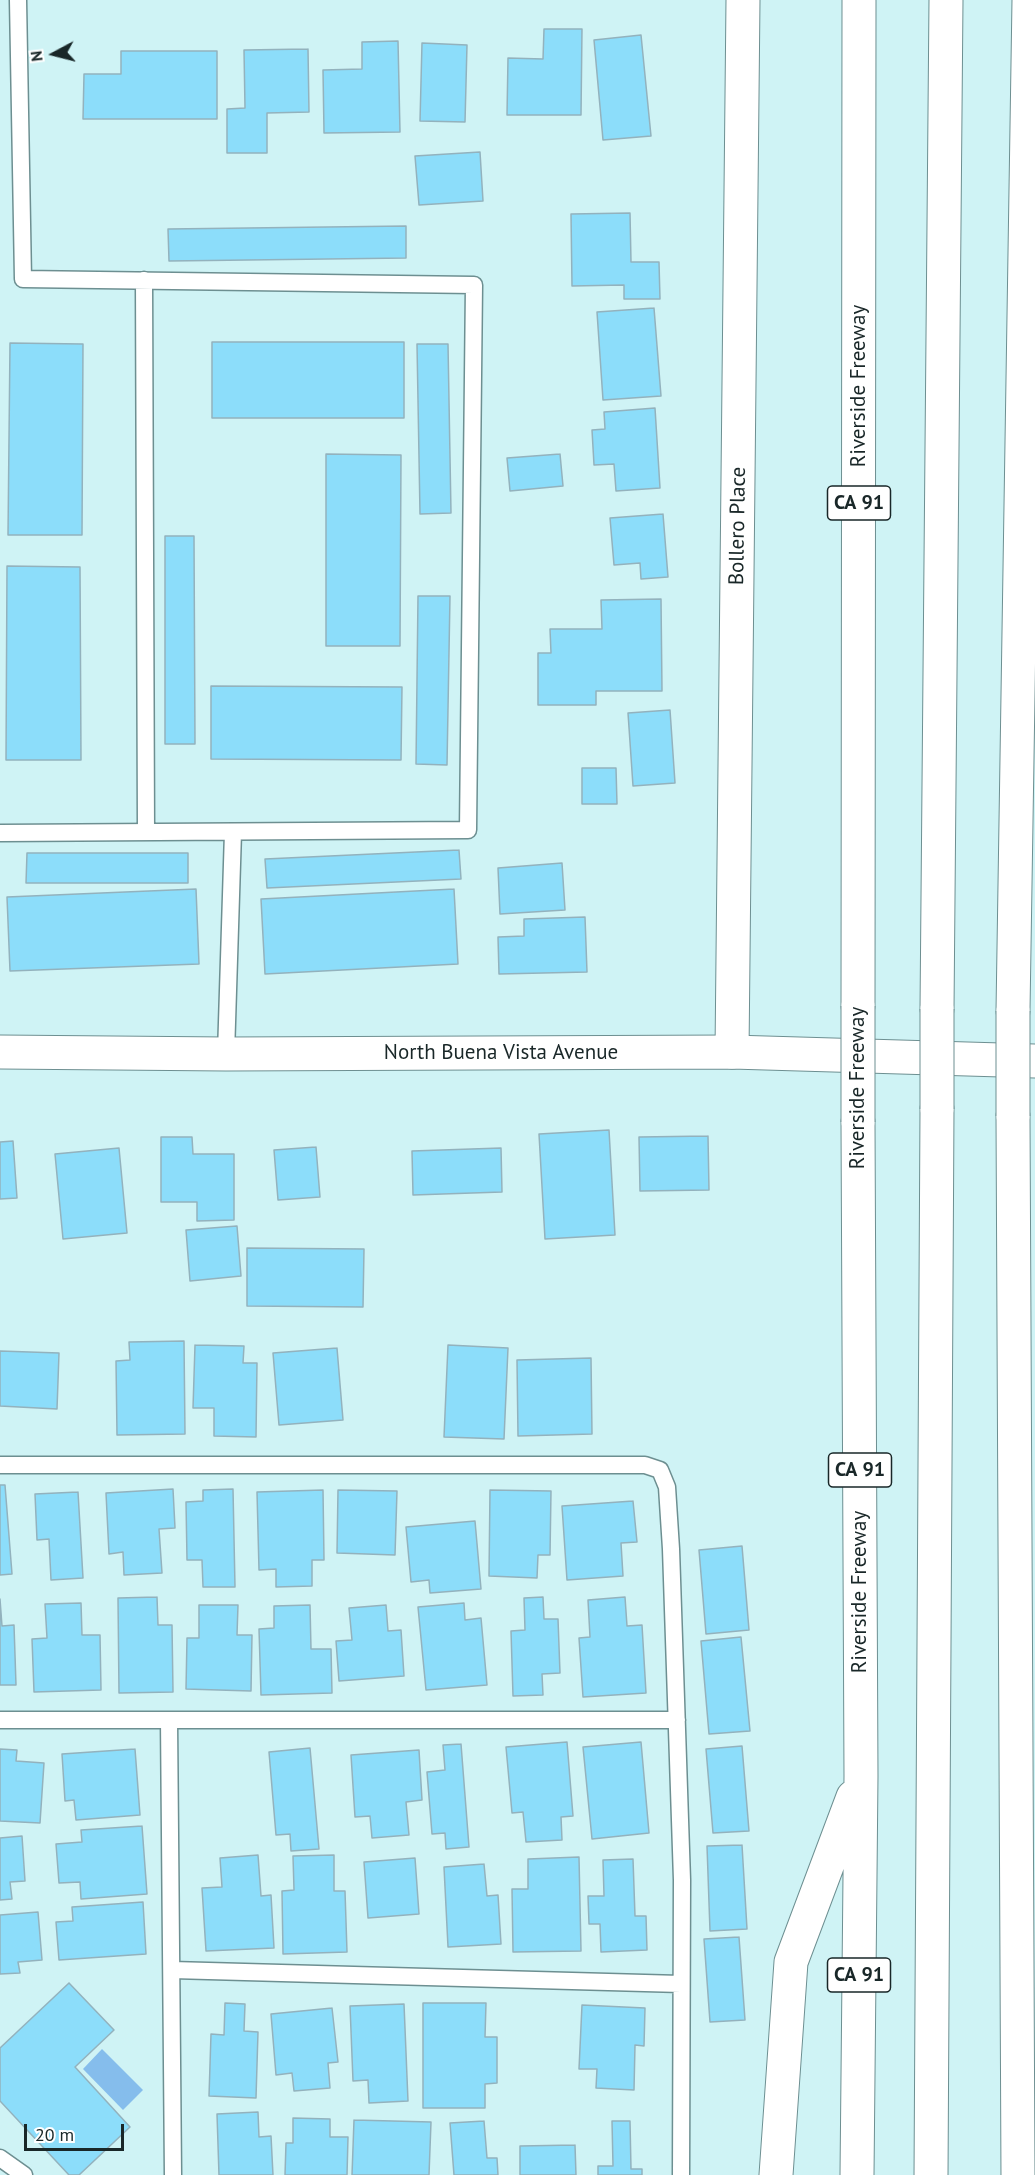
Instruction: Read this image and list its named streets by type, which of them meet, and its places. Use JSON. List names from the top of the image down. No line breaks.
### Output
{"streets":{"main road":["Riverside Freeway","CA 91","Bollero Place","North Buena Vista Avenue"]},"crossings":[["Bollero Place","North Buena Vista Avenue"]],"scale_bar":"20 m","north":"left"}
